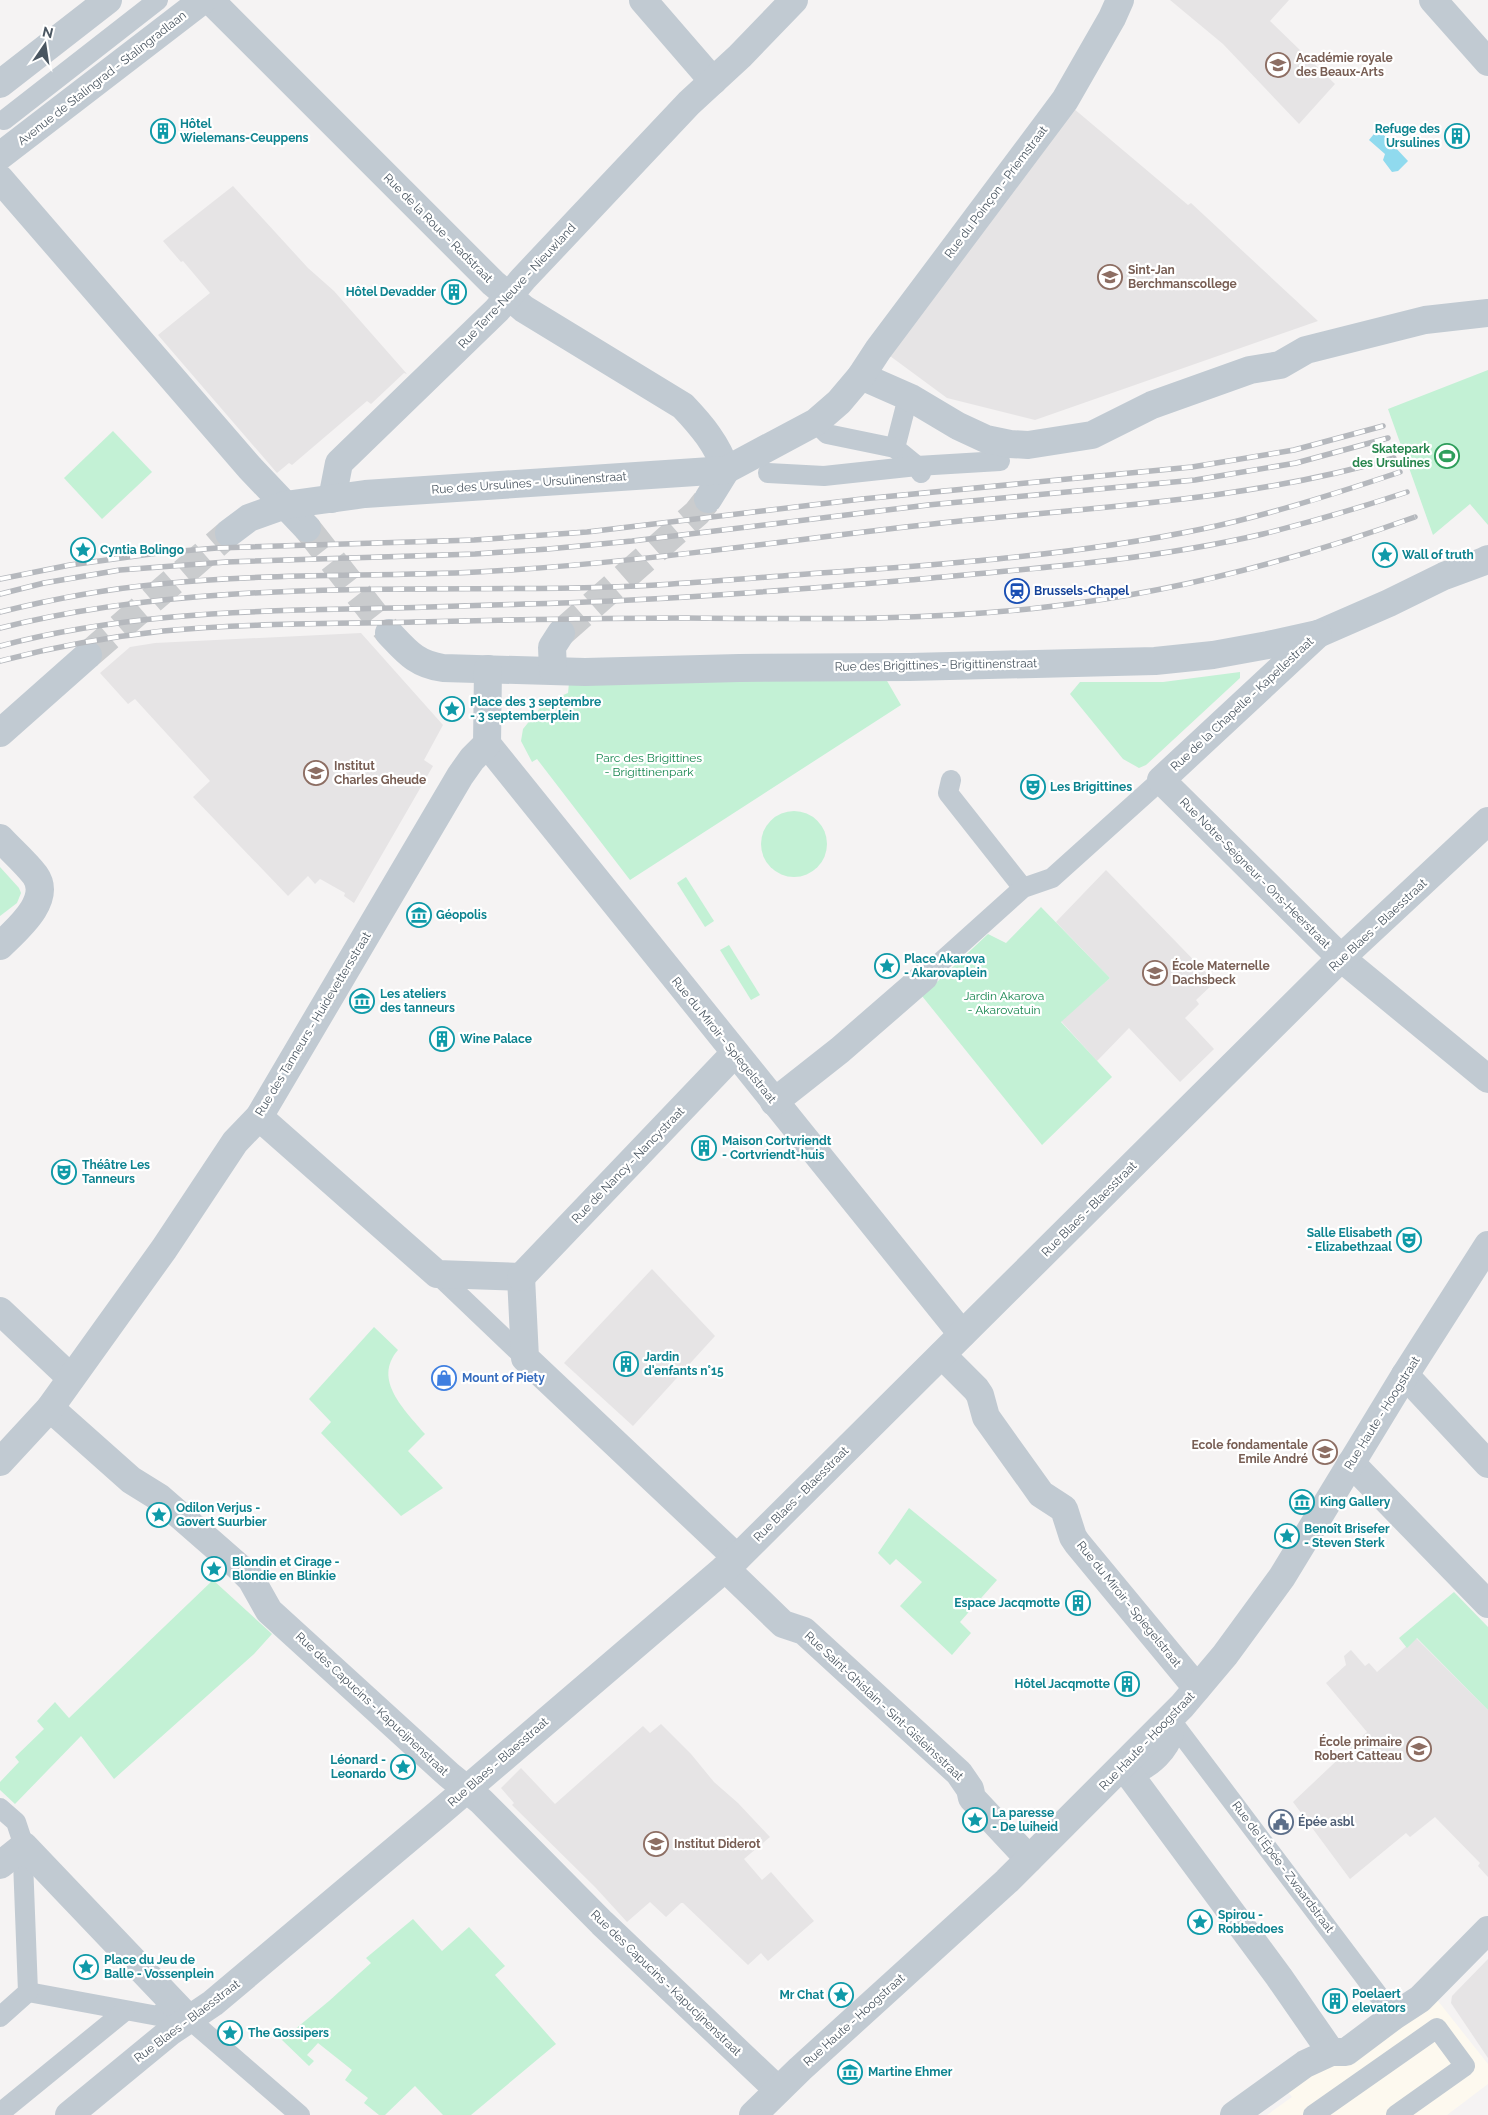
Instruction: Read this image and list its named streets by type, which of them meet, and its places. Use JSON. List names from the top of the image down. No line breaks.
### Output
{"streets":{"street":["Avenue de Stalingrad - Stalingradlaan","Rue du Poinçon - Priemstraat","Rue de la Roue - Radstraat","Rue Terre-Neuve - Nieuwland","Rue des Ursulines - Ursulinenstraat","Rue des Brigittines - Brigittinenstraat","Rue de la Chapelle - Kapellestraat","Rue Notre-Seigneur - Ons-Heerstraat","Rue Blaes - Blaesstraat","Rue des Tanneurs - Huidevettersstraat","Rue du Miroir - Spiegelstraat","Rue de Nancy - Nancystraat","Rue Haute - Hoogstraat","Rue des Capucins - Kapucijnenstraat","Rue Saint-Ghislain - Sint-Gisleinsstraat","Rue de l'Épée - Zwaardstraat"]},"crossings":[["Rue du Poinçon - Priemstraat","Rue de la Roue - Radstraat"],["Rue du Poinçon - Priemstraat","Rue des Ursulines - Ursulinenstraat"],["Rue de la Roue - Radstraat","Rue Terre-Neuve - Nieuwland"],["Rue de la Roue - Radstraat","Rue des Ursulines - Ursulinenstraat"],["Rue Terre-Neuve - Nieuwland","Rue des Ursulines - Ursulinenstraat"],["Rue des Brigittines - Brigittinenstraat","Rue de la Chapelle - Kapellestraat"],["Rue de la Chapelle - Kapellestraat","Rue Notre-Seigneur - Ons-Heerstraat"],["Rue Notre-Seigneur - Ons-Heerstraat","Rue Blaes - Blaesstraat"],["Rue Blaes - Blaesstraat","Rue du Miroir - Spiegelstraat"],["Rue Blaes - Blaesstraat","Rue des Capucins - Kapucijnenstraat"],["Rue Blaes - Blaesstraat","Rue Saint-Ghislain - Sint-Gisleinsstraat"],["Rue des Tanneurs - Huidevettersstraat","Rue du Miroir - Spiegelstraat"],["Rue des Tanneurs - Huidevettersstraat","Rue des Capucins - Kapucijnenstraat"],["Rue du Miroir - Spiegelstraat","Rue de Nancy - Nancystraat"],["Rue du Miroir - Spiegelstraat","Rue Haute - Hoogstraat"],["Rue Haute - Hoogstraat","Rue des Capucins - Kapucijnenstraat"],["Rue Haute - Hoogstraat","Rue Saint-Ghislain - Sint-Gisleinsstraat"],["Rue Haute - Hoogstraat","Rue de l'Épée - Zwaardstraat"]],"parks":["Parc des Brigittines - Brigittinenpark","Jardin Akarova - Akarovatuin"],"places":{"school or university":["Académie royale des Beaux-Arts","Sint-Jan Berchmanscollege","Institut Charles Gheude","École Maternelle Dachsbeck","Ecole fondamentale Emile André","École primaire Robert Catteau","Institut Diderot"],"building":["Hôtel Wielemans-Ceuppens","Refuge des Ursulines","Hôtel Devadder","Wine Palace","Maison Cortvriendt - Cortvriendt-huis","Jardin d'enfants n°15","Espace Jacqmotte","Hôtel Jacqmotte","Poelaert elevators"],"sports":["Skatepark des Ursulines"],"place":["Cyntia Bolingo","Wall of truth","Place des 3 septembre - 3 septemberplein","Place Akarova - Akarovaplein","Odilon Verjus - Govert Suurbier","Benoît Brisefer - Steven Sterk","Blondin et Cirage - Blondie en Blinkie","Léonard - Leonardo","La paresse - De luiheid","Spirou - Robbedoes","Place du Jeu de Balle - Vossenplein","Mr Chat","The Gossipers"],"station":["Brussels-Chapel"],"theatre":["Les Brigittines","Théâtre Les Tanneurs","Salle Elisabeth - Elizabethzaal"],"museum":["Géopolis","Les ateliers des tanneurs","King Gallery","Martine Ehmer"],"shop":["Mount of Piety"],"public building":["Épée asbl"]},"north":"top"}
